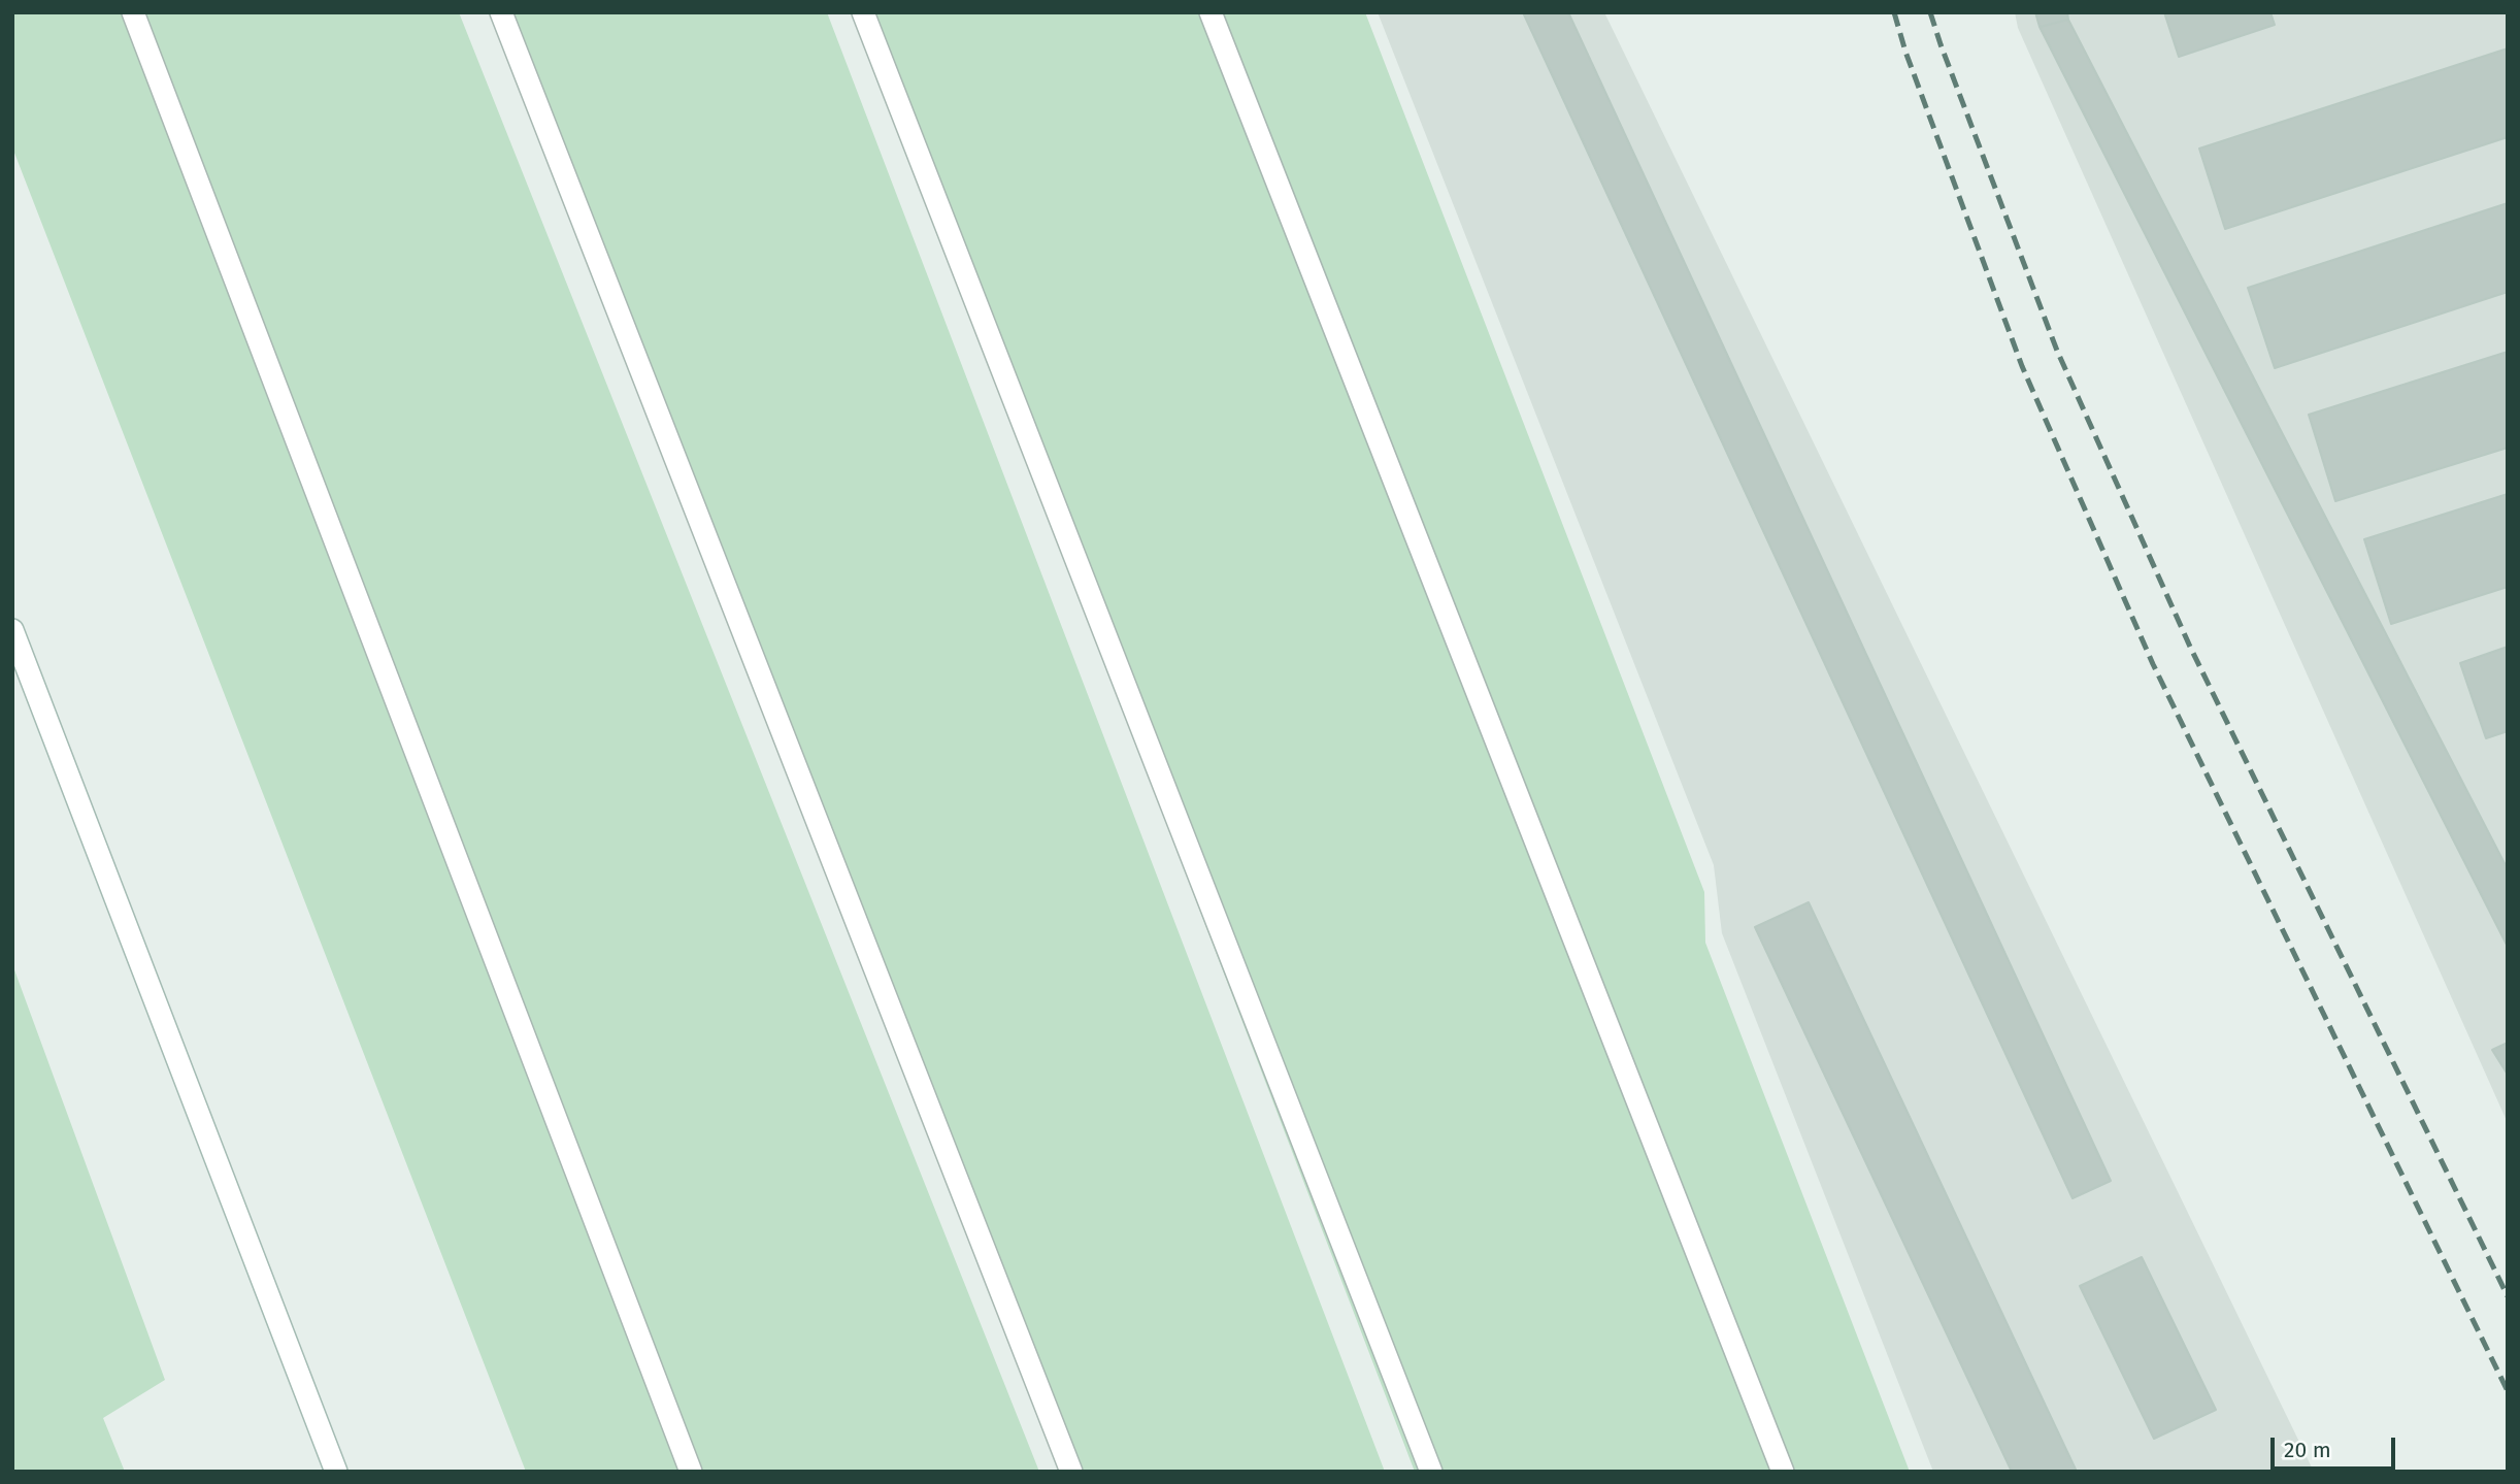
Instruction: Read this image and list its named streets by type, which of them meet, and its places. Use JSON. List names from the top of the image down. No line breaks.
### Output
{"scale_bar":"20 m"}
